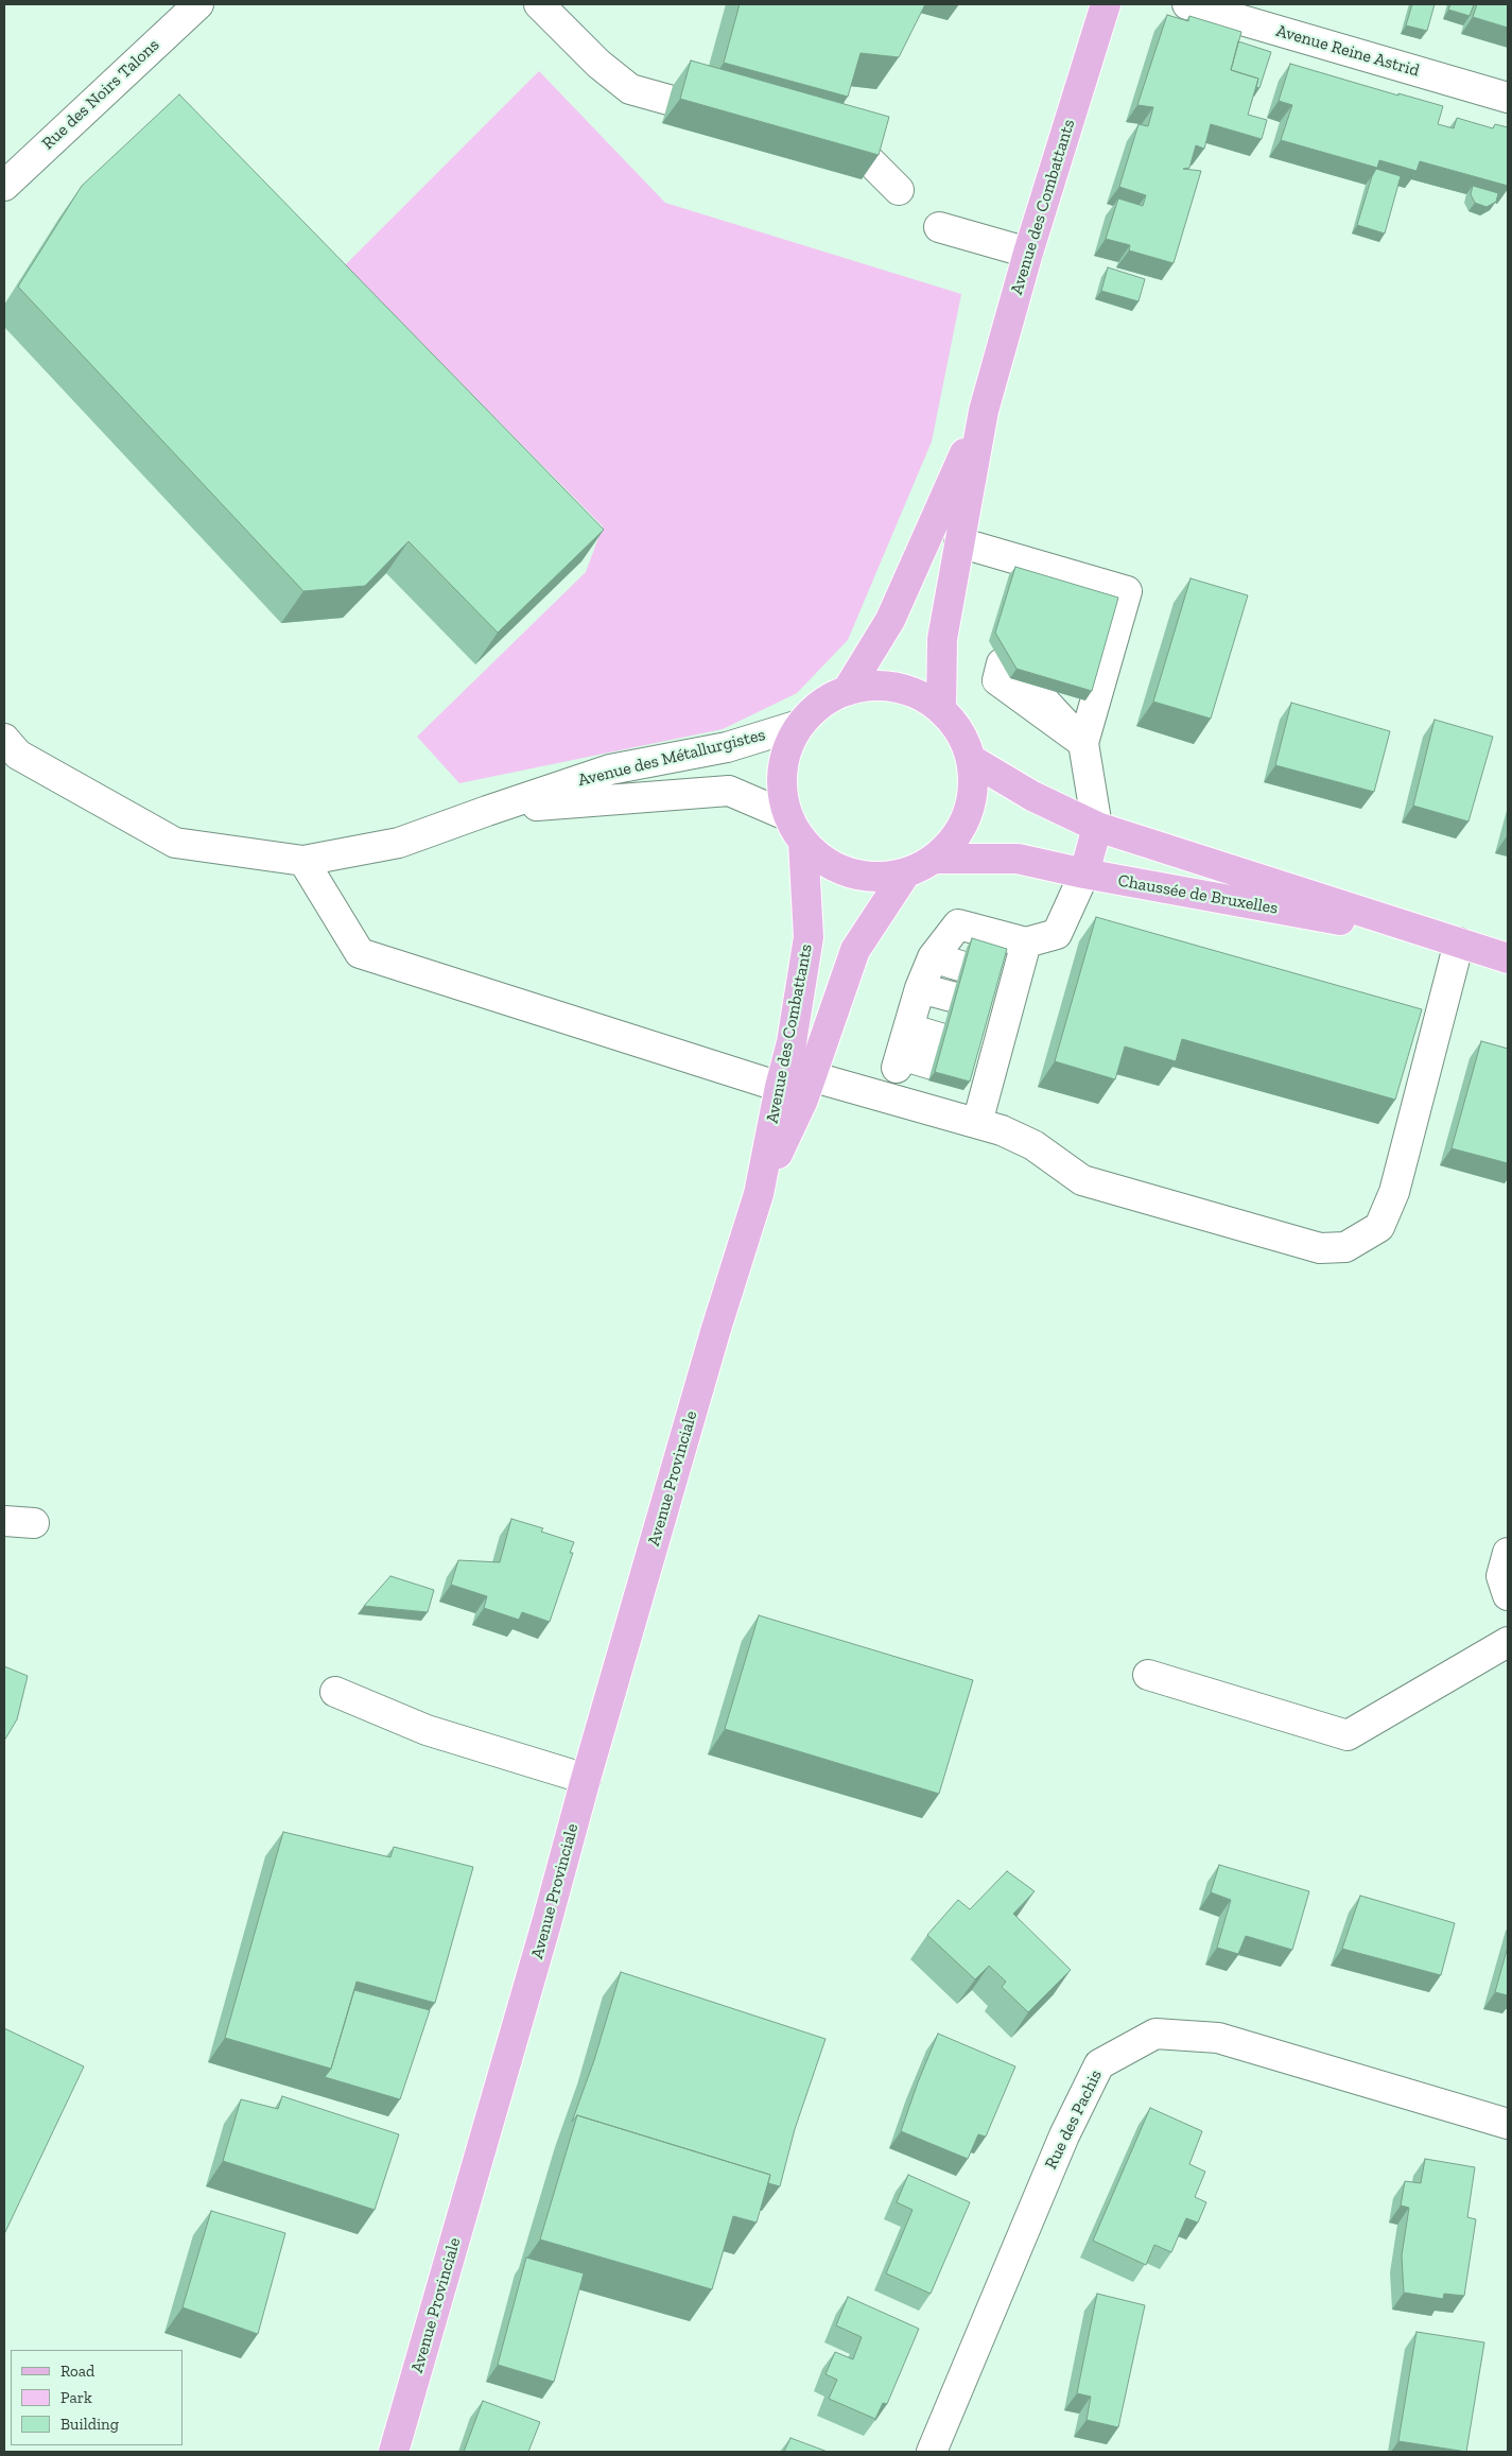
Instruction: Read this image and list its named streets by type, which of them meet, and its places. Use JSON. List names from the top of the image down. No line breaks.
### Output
{"streets":{"main road":["Avenue des Combattants","Chaussée de Bruxelles","Avenue Provinciale"],"street":["Avenue Reine Astrid","Rue des Noirs Talons","Avenue des Métallurgistes","Rue des Pachis"]},"crossings":[["Avenue des Combattants","Avenue Provinciale"]],"legend":["Road","Park","Building"]}
